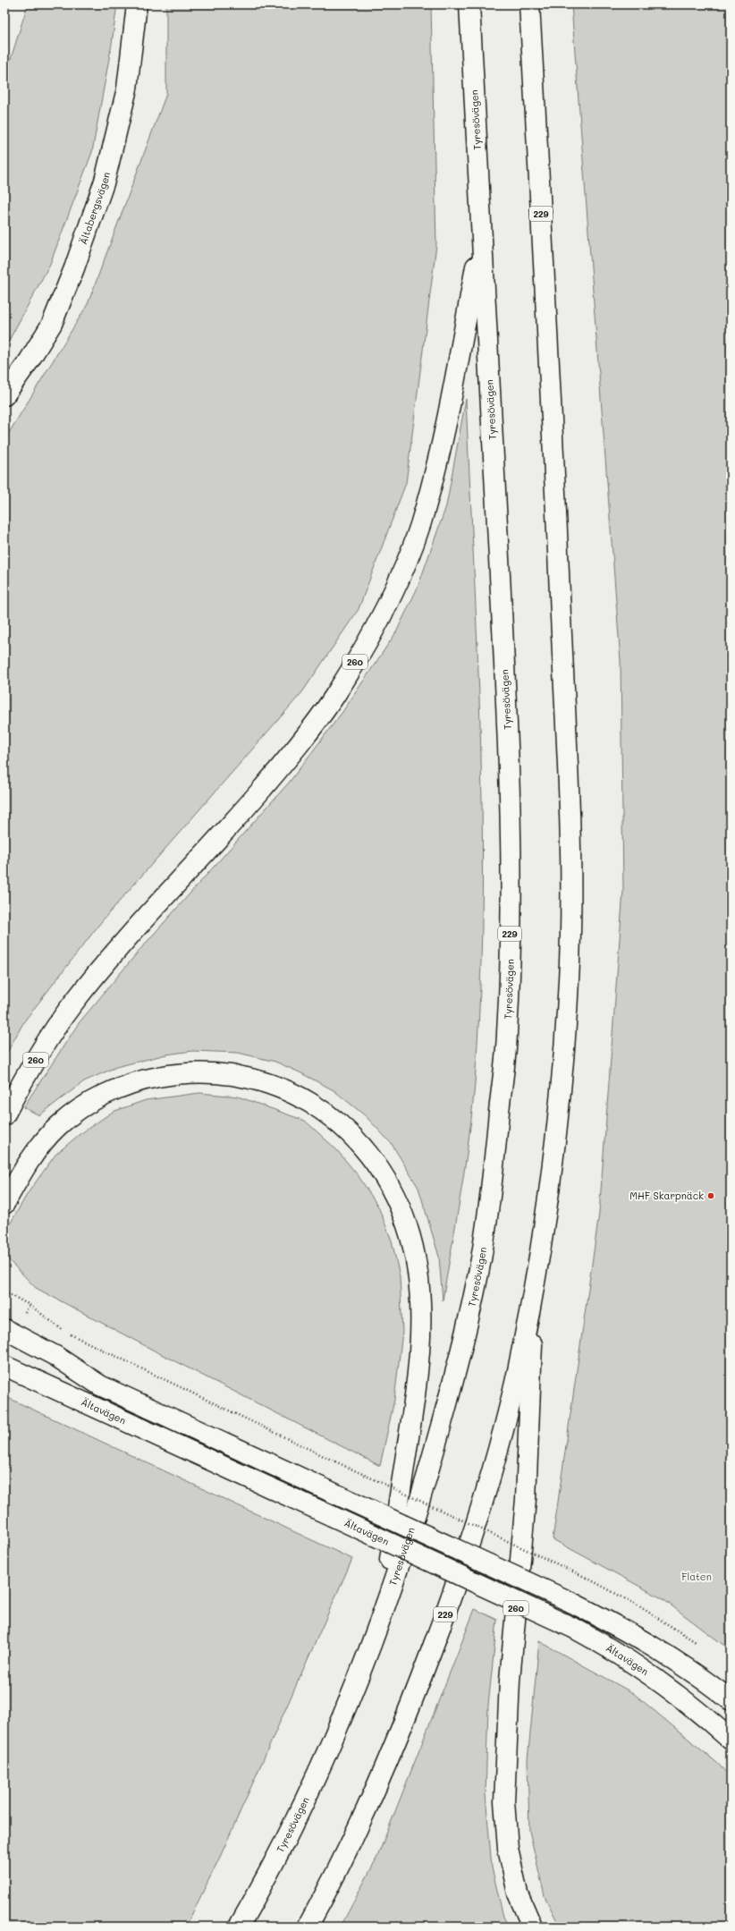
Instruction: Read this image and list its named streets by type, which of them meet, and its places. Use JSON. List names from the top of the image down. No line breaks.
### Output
{"streets":{"main road":["Tyresövägen","Ältabergsvägen","229","260","Ältavägen"]},"crossings":[["Tyresövägen","260"],["229","260"]],"parks":["Flaten"],"places":["MHF Skarpnäck"]}
